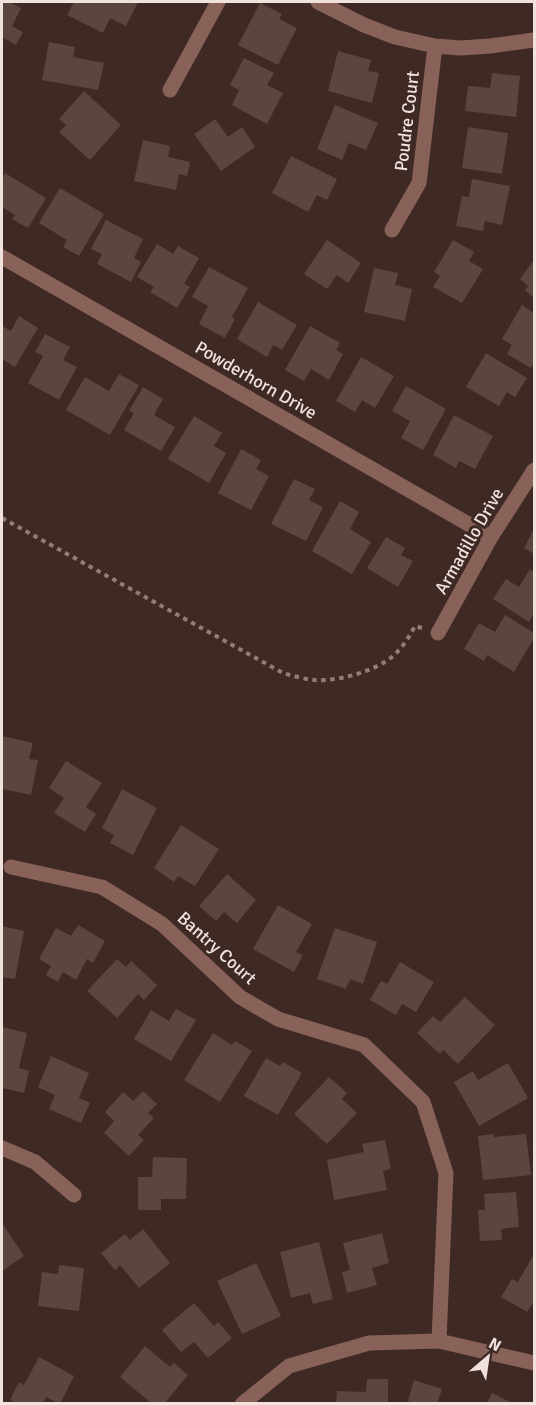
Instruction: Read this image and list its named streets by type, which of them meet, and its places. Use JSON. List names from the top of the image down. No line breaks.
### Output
{"streets":{"street":["Poudre Court","Powderhorn Drive","Armadillo Drive","Bantry Court"]},"crossings":[["Powderhorn Drive","Armadillo Drive"]],"north":"top right"}
